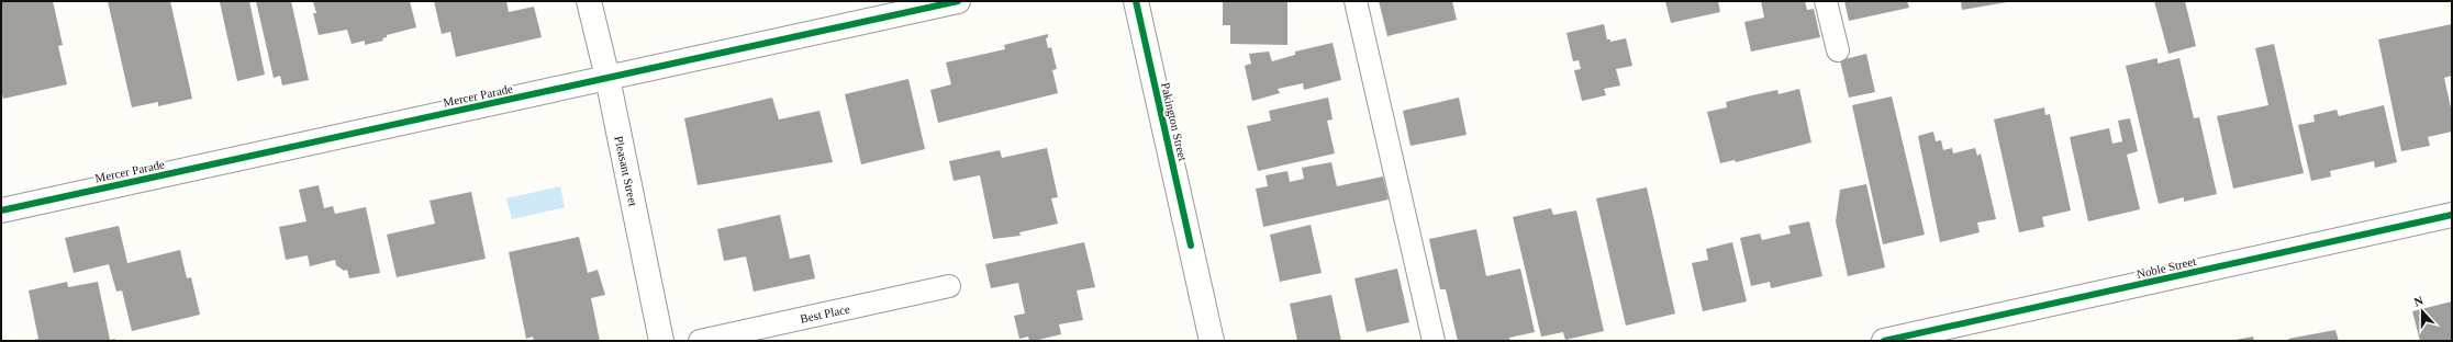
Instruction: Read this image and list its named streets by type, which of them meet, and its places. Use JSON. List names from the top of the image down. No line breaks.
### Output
{"streets":{"street":["Mercer Parade","Pakington Street","Pleasant Street","Noble Street"],"lane":["Best Place"]},"crossings":[["Mercer Parade","Pleasant Street"]],"north":"top"}
